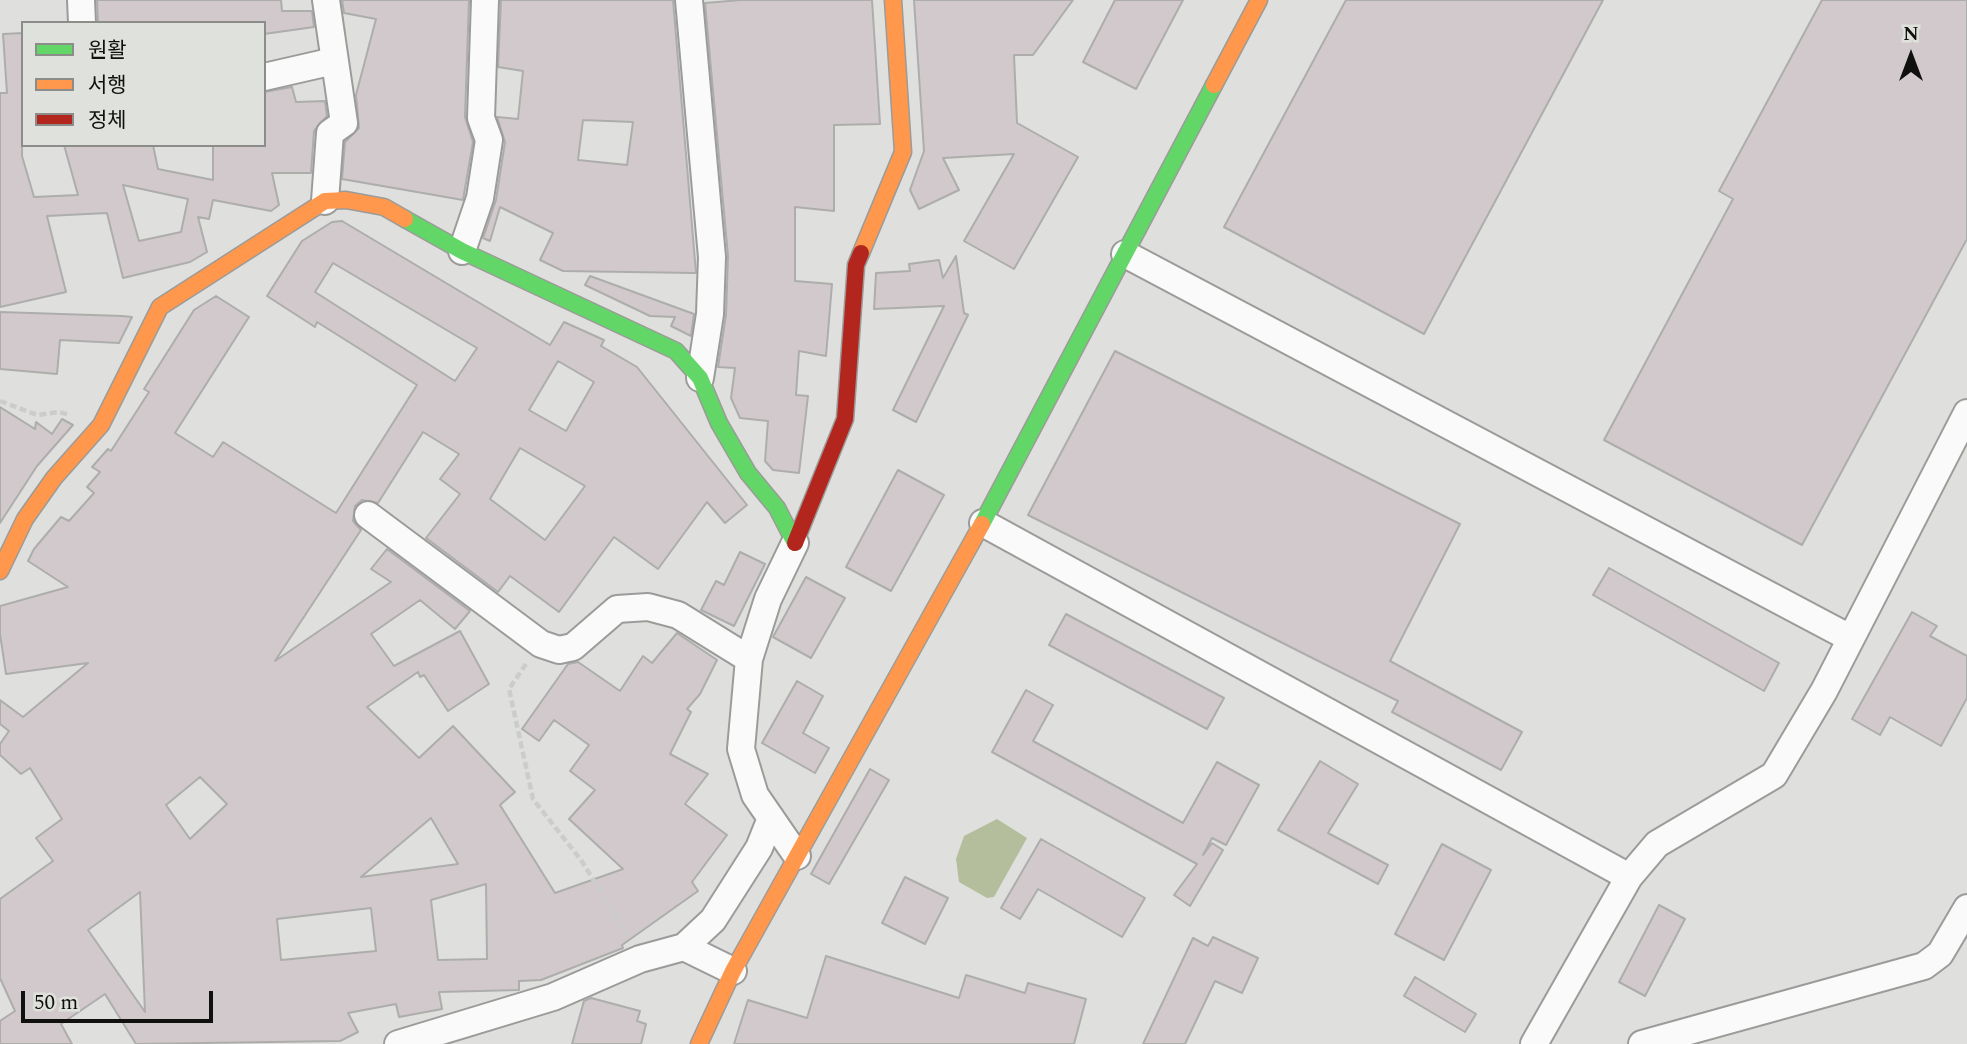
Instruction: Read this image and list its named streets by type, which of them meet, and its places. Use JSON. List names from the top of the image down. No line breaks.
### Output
{"legend":["원활","서행","정체"],"scale_bar":"50 m","north":"top"}
